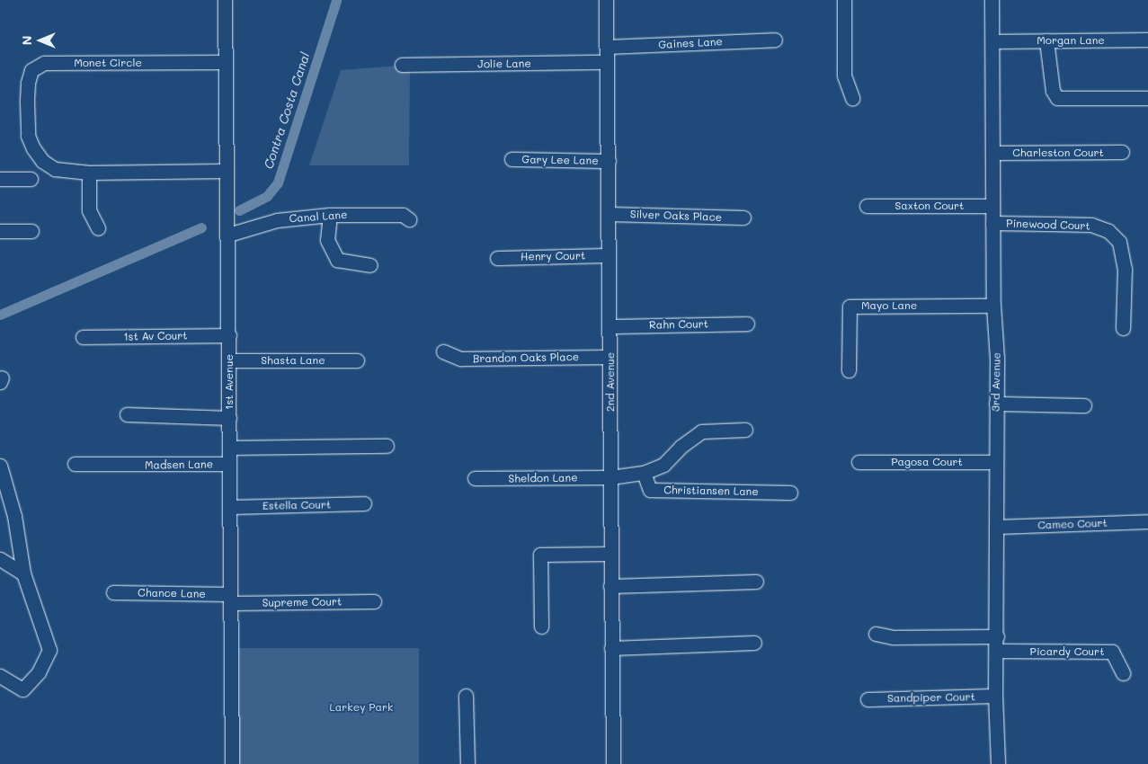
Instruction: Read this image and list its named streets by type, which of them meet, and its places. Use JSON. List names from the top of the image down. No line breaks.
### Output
{"streets":{"street":["Morgan Lane","Gaines Lane","Monet Circle","Jolie Lane","Charleston Court","Gary Lee Lane","Saxton Court","Silver Oaks Place","Canal Lane","Pinewood Court","Henry Court","Mayo Lane","Rahn Court","1st Av Court","Brandon Oaks Place","Shasta Lane","1st Avenue","2nd Avenue","3rd Avenue","Pagosa Court","Madsen Lane","Sheldon Lane","Christiansen Lane","Estella Court","Cameo Court","Chance Lane","Supreme Court","Picardy Court","Sandpiper Court"]},"crossings":[["Morgan Lane","3rd Avenue"],["Gaines Lane","2nd Avenue"],["Monet Circle","1st Avenue"],["Jolie Lane","2nd Avenue"],["Charleston Court","3rd Avenue"],["Gary Lee Lane","2nd Avenue"],["Saxton Court","3rd Avenue"],["Silver Oaks Place","2nd Avenue"],["Canal Lane","1st Avenue"],["Pinewood Court","3rd Avenue"],["Henry Court","2nd Avenue"],["Mayo Lane","3rd Avenue"],["Rahn Court","2nd Avenue"],["1st Av Court","1st Avenue"],["Brandon Oaks Place","2nd Avenue"],["Shasta Lane","1st Avenue"],["1st Avenue","Madsen Lane"],["1st Avenue","Estella Court"],["1st Avenue","Chance Lane"],["1st Avenue","Supreme Court"],["2nd Avenue","Sheldon Lane"],["3rd Avenue","Pagosa Court"],["3rd Avenue","Cameo Court"],["3rd Avenue","Picardy Court"],["3rd Avenue","Sandpiper Court"],["Sheldon Lane","Christiansen Lane"],["Chance Lane","Supreme Court"]],"water":["Contra Costa Canal"],"parks":["Larkey Park"],"north":"left"}
